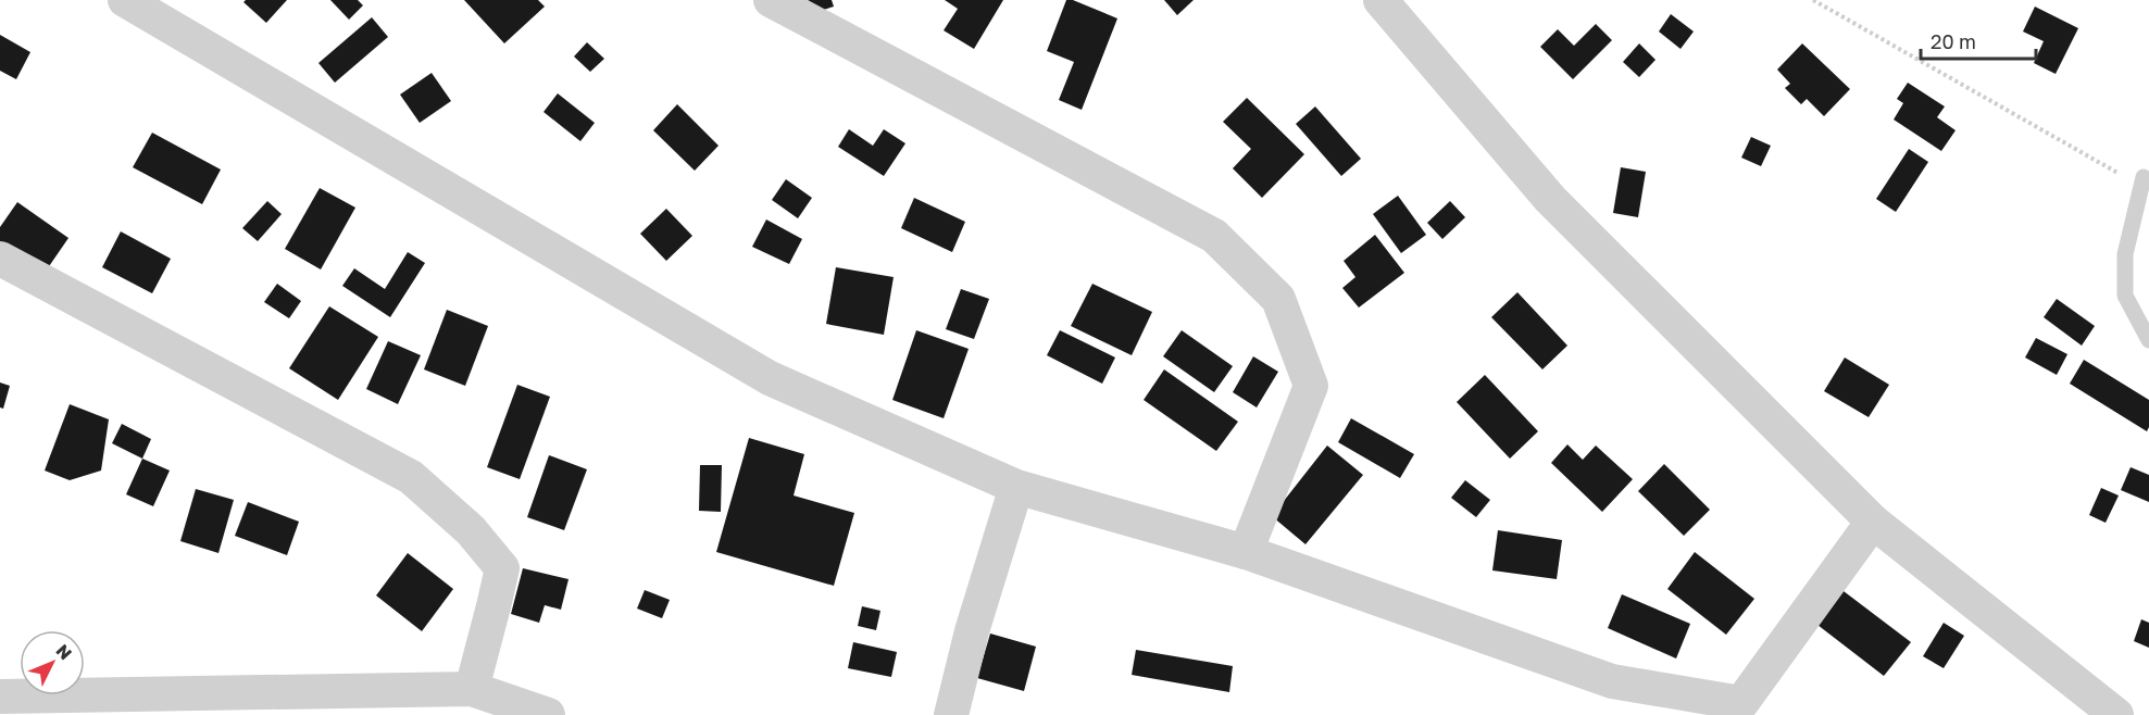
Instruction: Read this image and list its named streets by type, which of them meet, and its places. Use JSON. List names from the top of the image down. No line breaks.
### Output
{"scale_bar":"20 m","north":"top right"}
